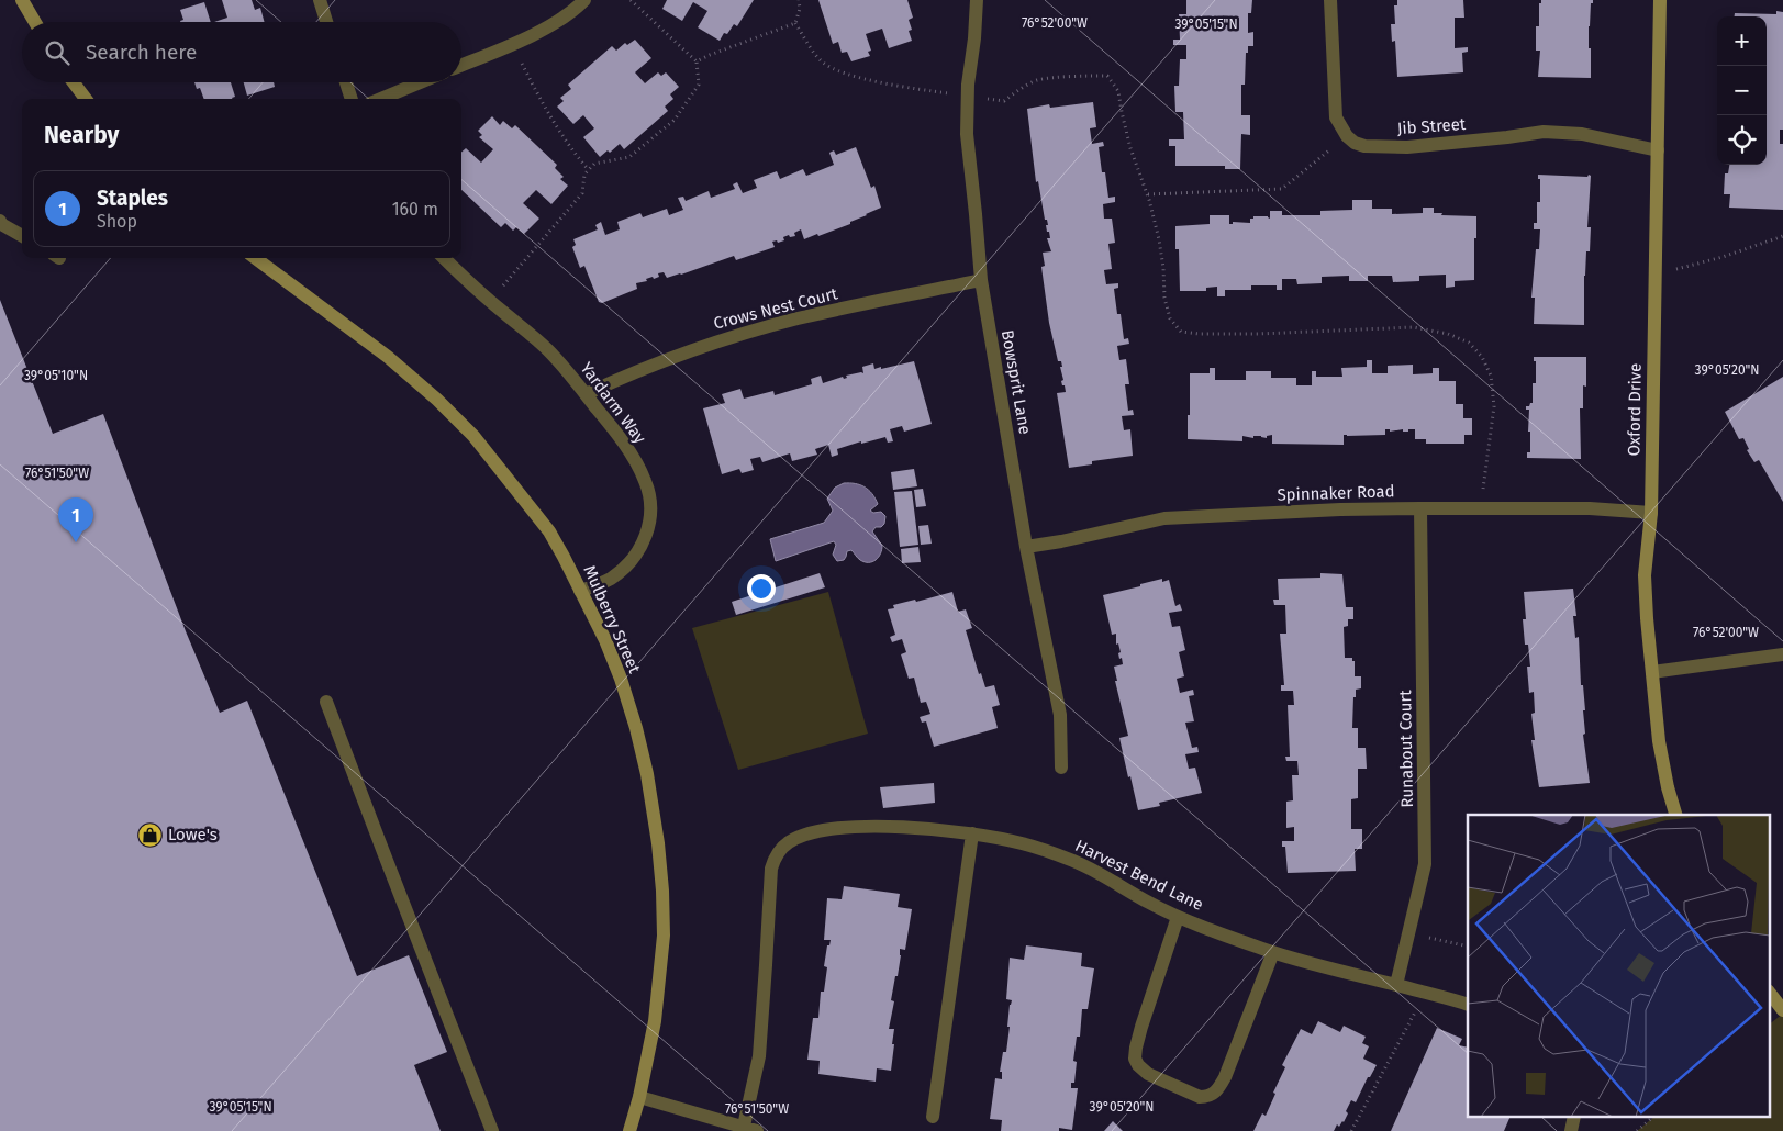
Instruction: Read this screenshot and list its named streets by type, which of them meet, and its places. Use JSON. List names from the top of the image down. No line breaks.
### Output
{"streets":{"street":["Jib Street","Crows Nest Court","Bowsprit Lane","Yardarm Way","Oxford Drive","Spinnaker Road","Mulberry Street","Runabout Court","Harvest Bend Lane"]},"crossings":[["Jib Street","Oxford Drive"],["Crows Nest Court","Bowsprit Lane"],["Crows Nest Court","Yardarm Way"],["Bowsprit Lane","Spinnaker Road"],["Yardarm Way","Mulberry Street"],["Oxford Drive","Spinnaker Road"],["Spinnaker Road","Runabout Court"],["Runabout Court","Harvest Bend Lane"]],"places":{"shop":["Lowe's"]},"page":{"map_buttons":["+","−"],"search":"Search here","heading":"Nearby","list":[{"mark":"1","name":"Staples","note":"Shop","value":"160 m"}],"pins":"1"},"coordinates":["76°52'00\"W","39°05'15\"N","39°05'20\"N","39°05'10\"N","76°51'50\"W"]}
